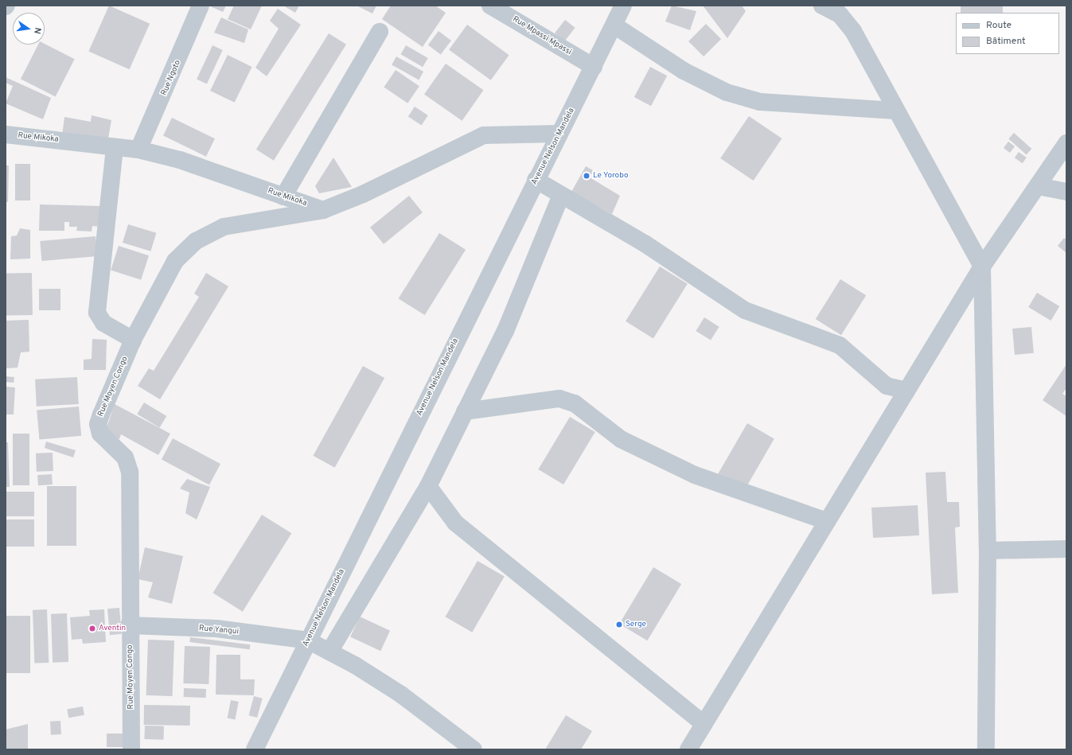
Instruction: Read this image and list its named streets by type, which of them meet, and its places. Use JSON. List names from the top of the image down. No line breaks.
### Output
{"streets":{"street":["Rue Mpassi Mpassi","Rue Ngoto","Rue Mikoka","Avenue Nelson Mandela","Rue Moyen Congo","Rue Yangui"]},"crossings":[["Rue Mpassi Mpassi","Avenue Nelson Mandela"],["Rue Ngoto","Rue Mikoka"],["Rue Mikoka","Rue Moyen Congo"],["Avenue Nelson Mandela","Rue Yangui"],["Rue Moyen Congo","Rue Yangui"]],"places":["Le Yorobo","Serge","Aventin"],"legend":["Route","Bâtiment"],"north":"right"}
